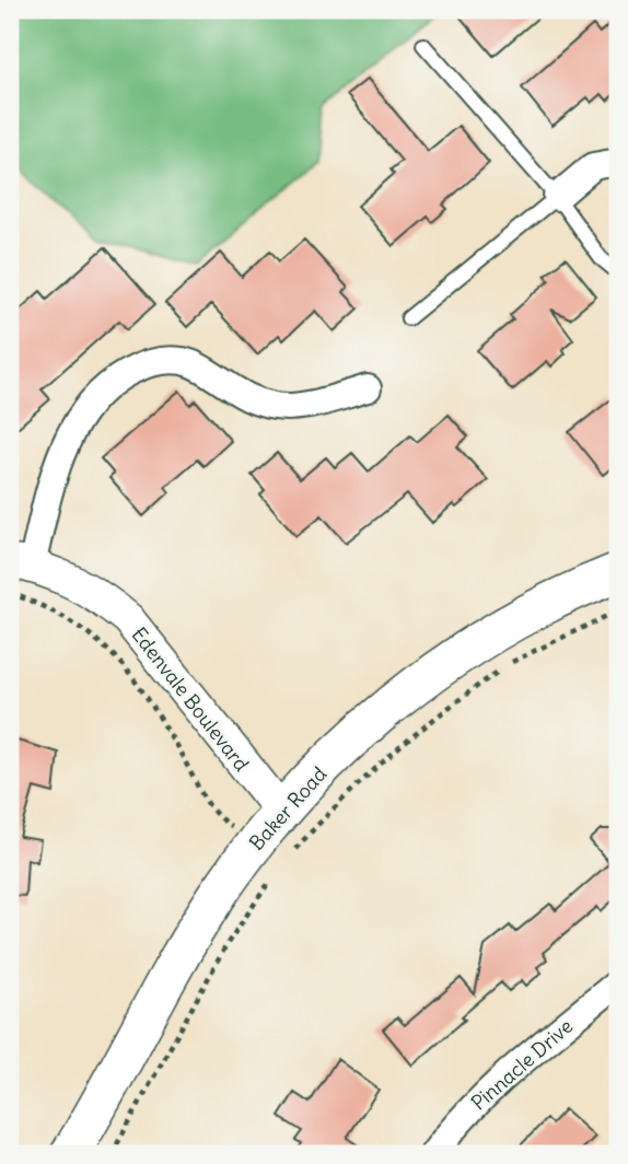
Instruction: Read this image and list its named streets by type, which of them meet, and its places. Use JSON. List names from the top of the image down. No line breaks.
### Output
{"streets":{"main road":["Baker Road"],"street":["Edenvale Boulevard","Pinnacle Drive"]},"crossings":[["Edenvale Boulevard","Baker Road"]]}
